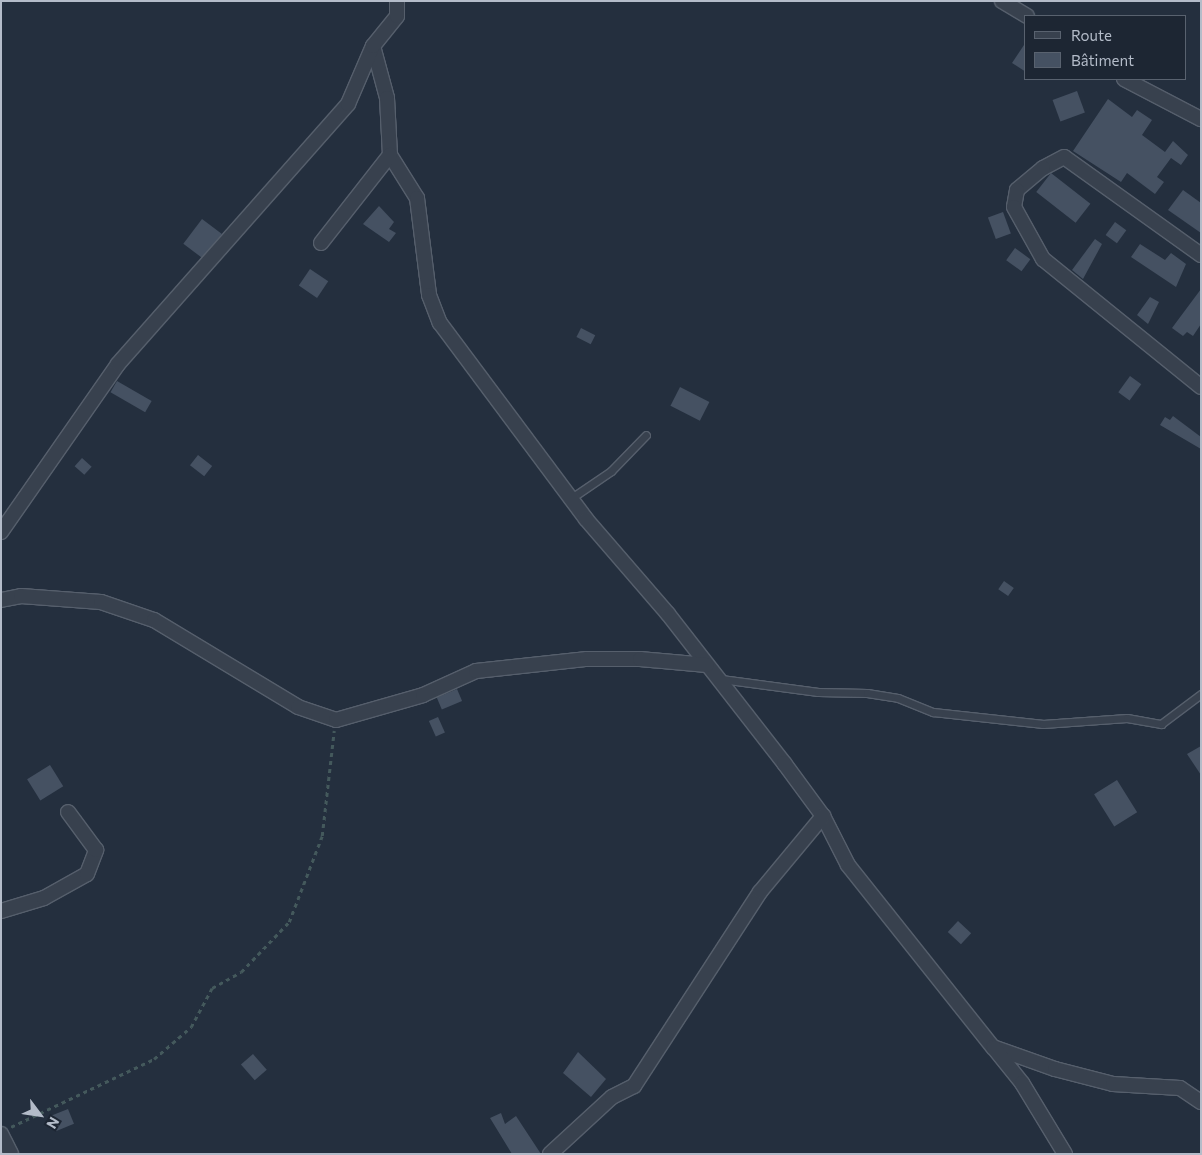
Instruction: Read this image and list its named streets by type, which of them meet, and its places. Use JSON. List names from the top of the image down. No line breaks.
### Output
{"legend":["Route","Bâtiment"],"north":"bottom right"}
